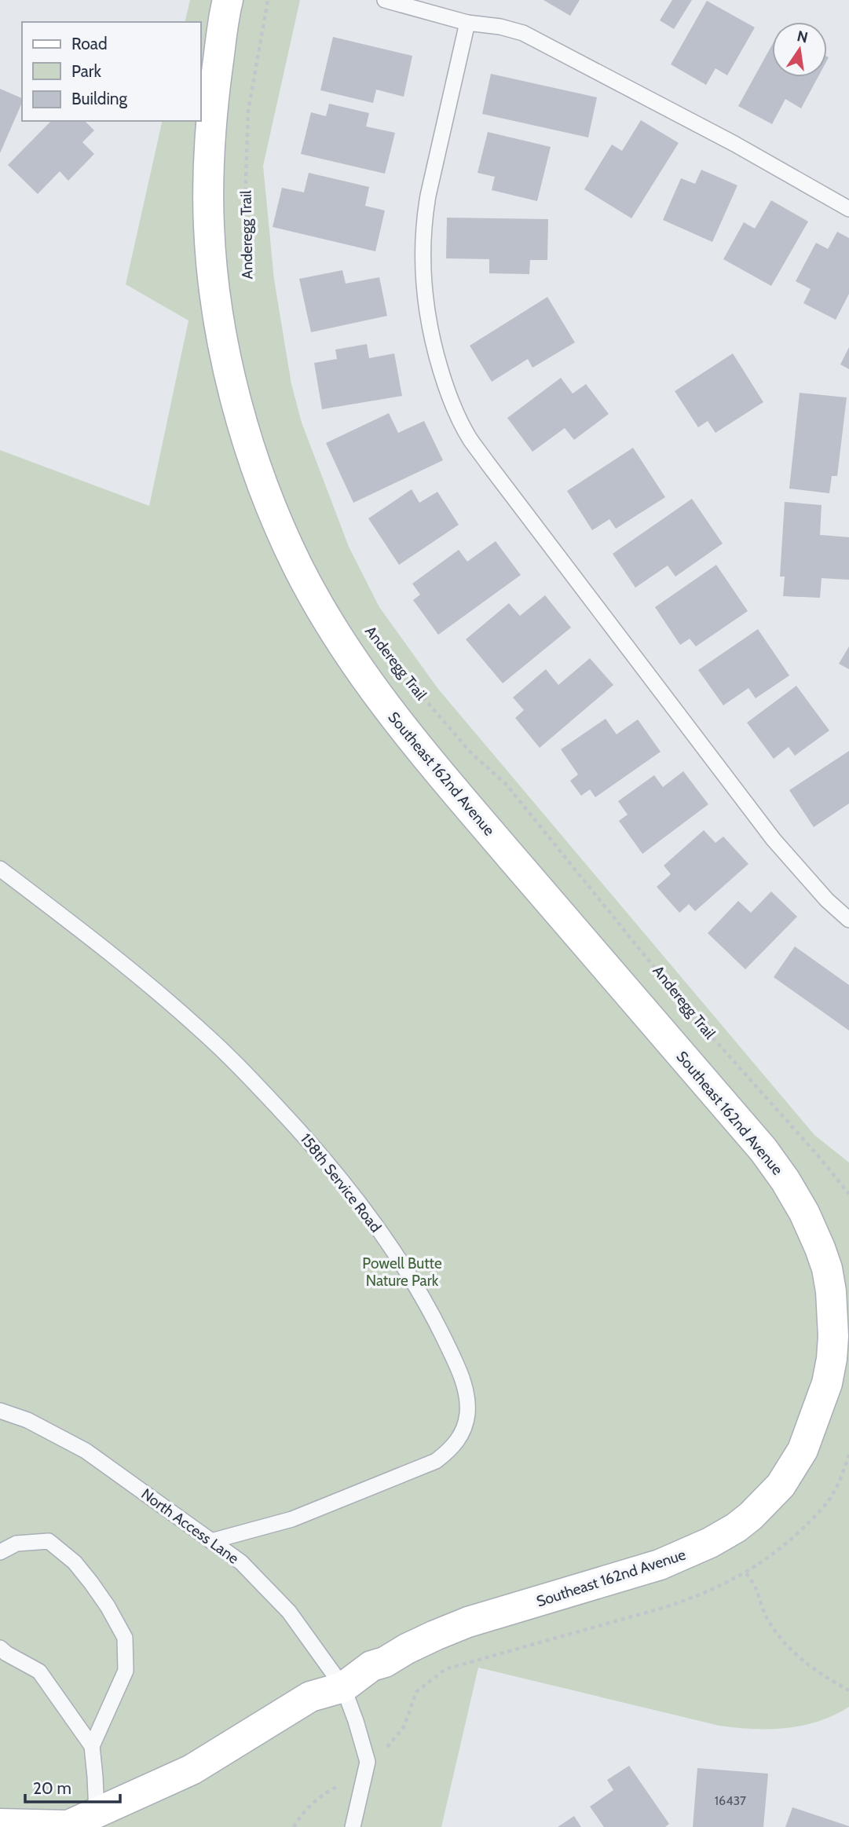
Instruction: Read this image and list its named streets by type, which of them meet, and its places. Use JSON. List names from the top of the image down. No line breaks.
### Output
{"streets":{"street":["Southeast 162nd Avenue"],"lane":["158th Service Road","North Access Lane"],"path":["Anderegg Trail"]},"crossings":[["Southeast 162nd Avenue","North Access Lane"],["158th Service Road","North Access Lane"]],"parks":["Powell Butte Nature Park"],"house_numbers":["16437"],"legend":["Road","Park","Building"],"scale_bar":"20 m","north":"top"}
